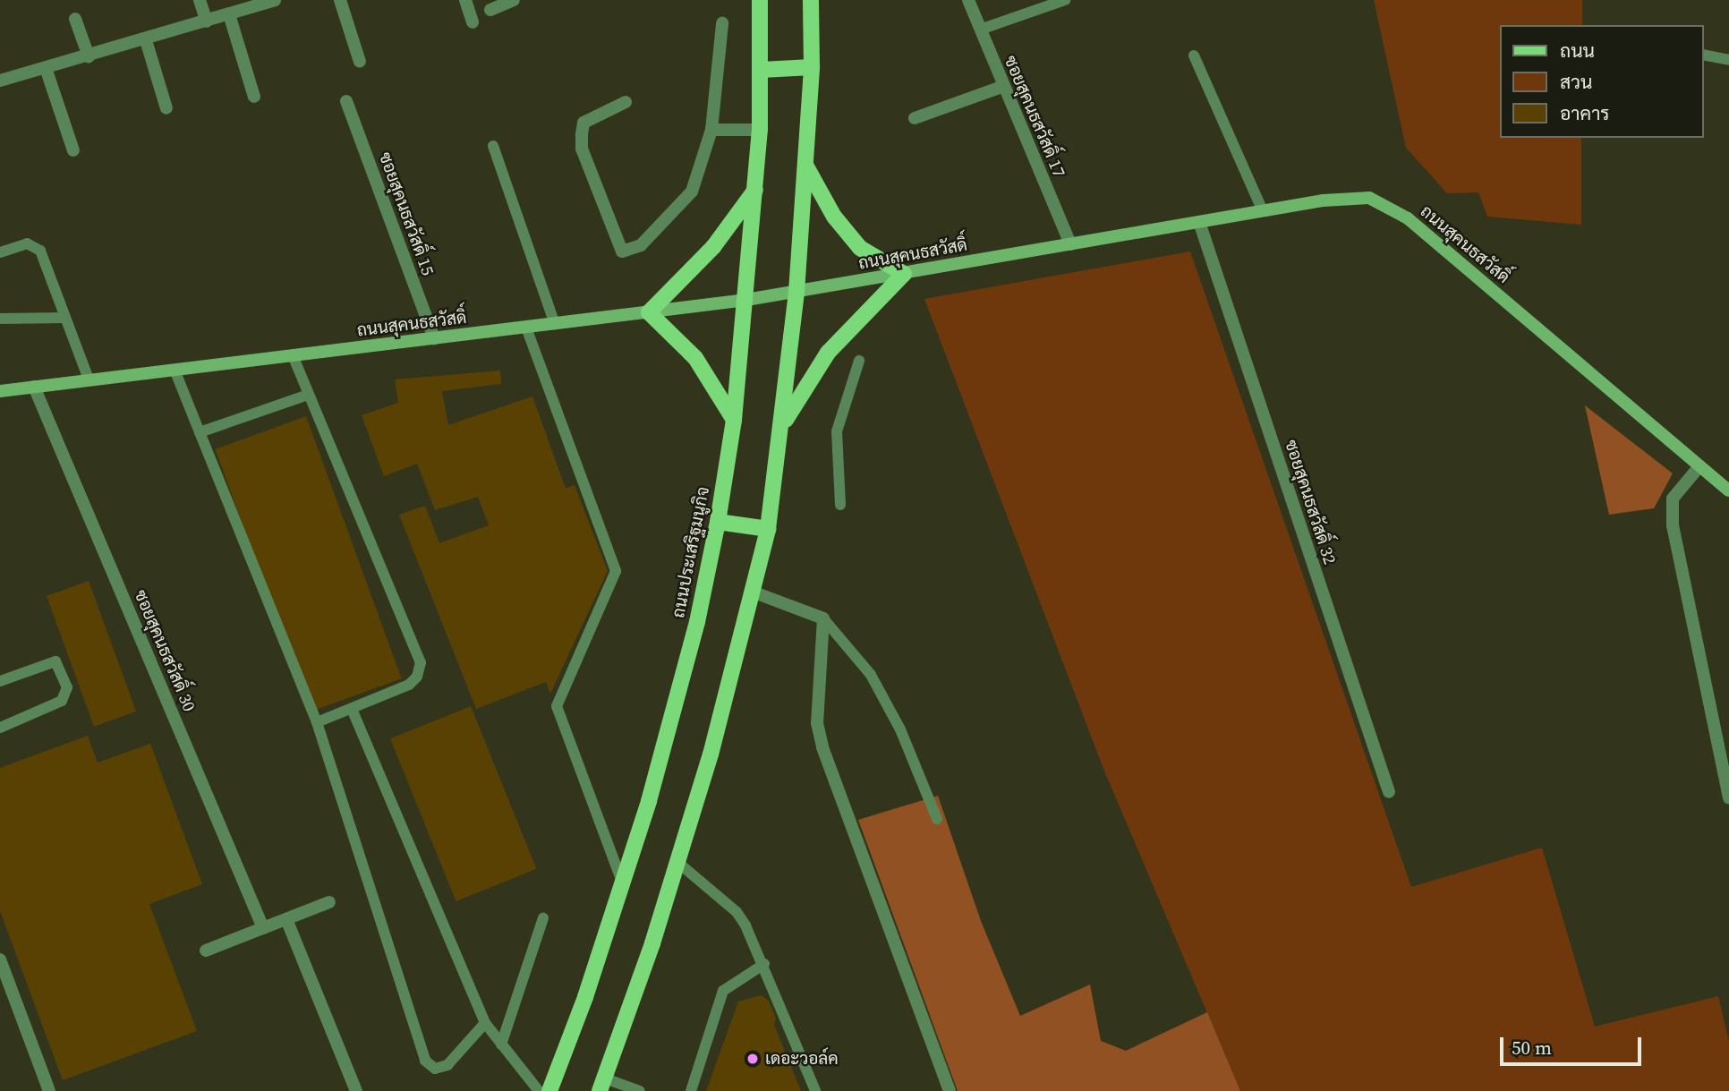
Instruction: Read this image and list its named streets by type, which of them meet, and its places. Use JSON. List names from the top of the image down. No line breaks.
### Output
{"streets":{"main road":["ถนนสุคนธสวัสดิ์","ถนนประเสริฐมนูกิจ"],"street":["ซอยสุคนธสวัสดิ์ 17","ซอยสุคนธสวัสดิ์ 15","ซอยสุคนธสวัสดิ์ 32","ซอยสุคนธสวัสดิ์ 30"]},"crossings":[["ซอยสุคนธสวัสดิ์ 17","ถนนสุคนธสวัสดิ์"],["ซอยสุคนธสวัสดิ์ 15","ถนนสุคนธสวัสดิ์"],["ถนนสุคนธสวัสดิ์","ซอยสุคนธสวัสดิ์ 32"],["ถนนสุคนธสวัสดิ์","ถนนประเสริฐมนูกิจ"],["ถนนสุคนธสวัสดิ์","ซอยสุคนธสวัสดิ์ 30"]],"places":["เดอะวอล์ค"],"legend":["ถนน","สวน","อาคาร"],"scale_bar":"50 m"}
